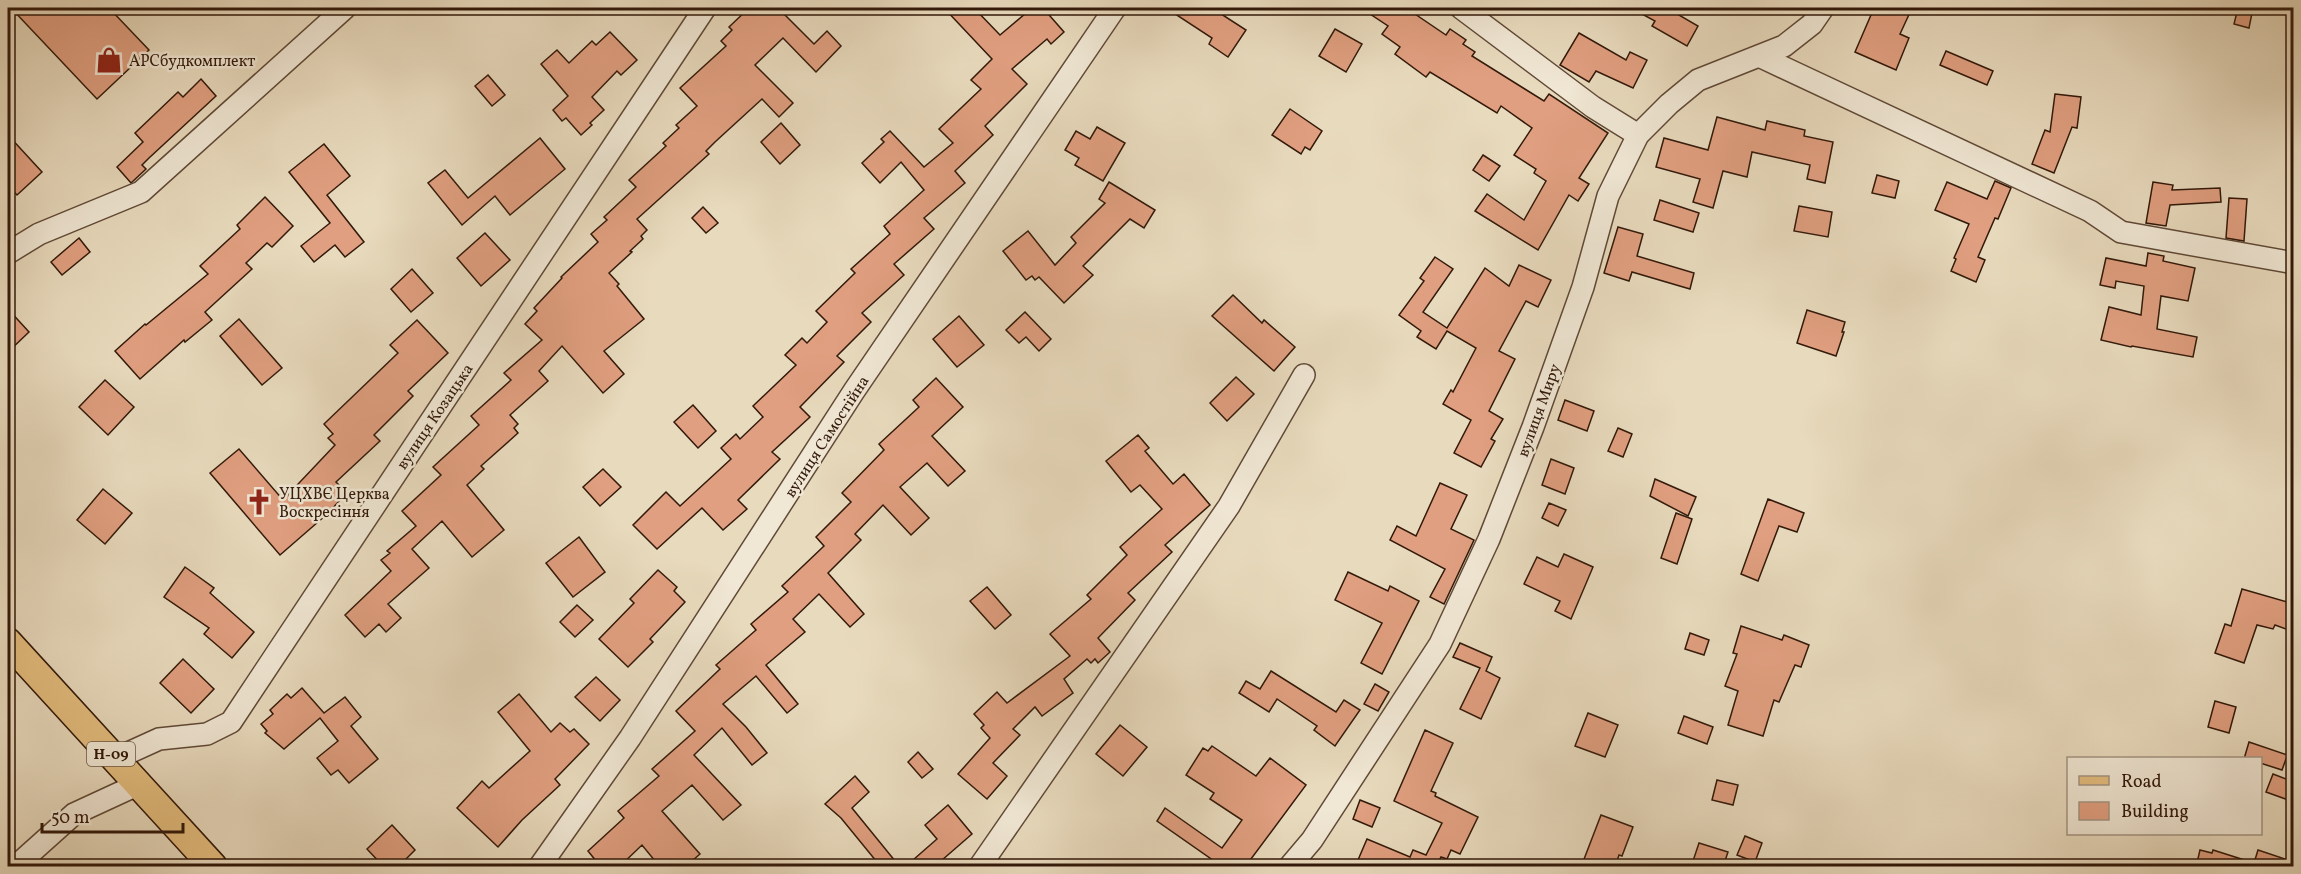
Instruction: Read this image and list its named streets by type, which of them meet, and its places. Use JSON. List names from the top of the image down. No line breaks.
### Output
{"streets":{"main road":["Н-09"],"street":["вулиця Миру","вулиця Козацька","вулиця Самостійна"]},"crossings":[["вулиця Козацька","Н-09"]],"places":{"shop":["АРСбудкомплект"],"church":["УЦХВЄ Церква Воскресіння"]},"legend":["Road","Building"],"scale_bar":"50 m"}
